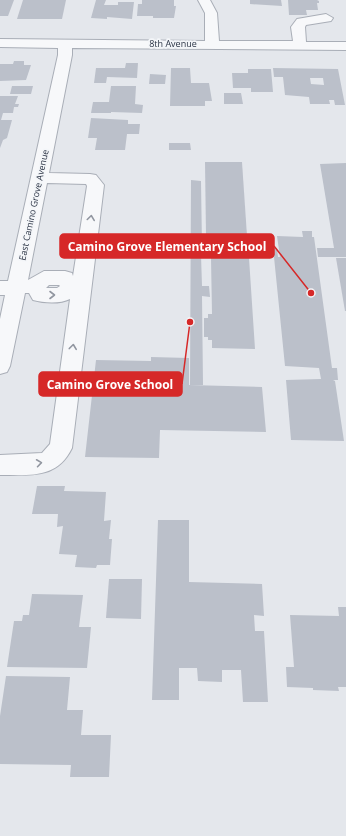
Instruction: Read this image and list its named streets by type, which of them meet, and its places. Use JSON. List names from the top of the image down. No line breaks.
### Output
{"streets":{"street":["8th Avenue","East Camino Grove Avenue"]},"crossings":[["8th Avenue","East Camino Grove Avenue"]],"places":["Camino Grove Elementary School","Camino Grove School"]}
